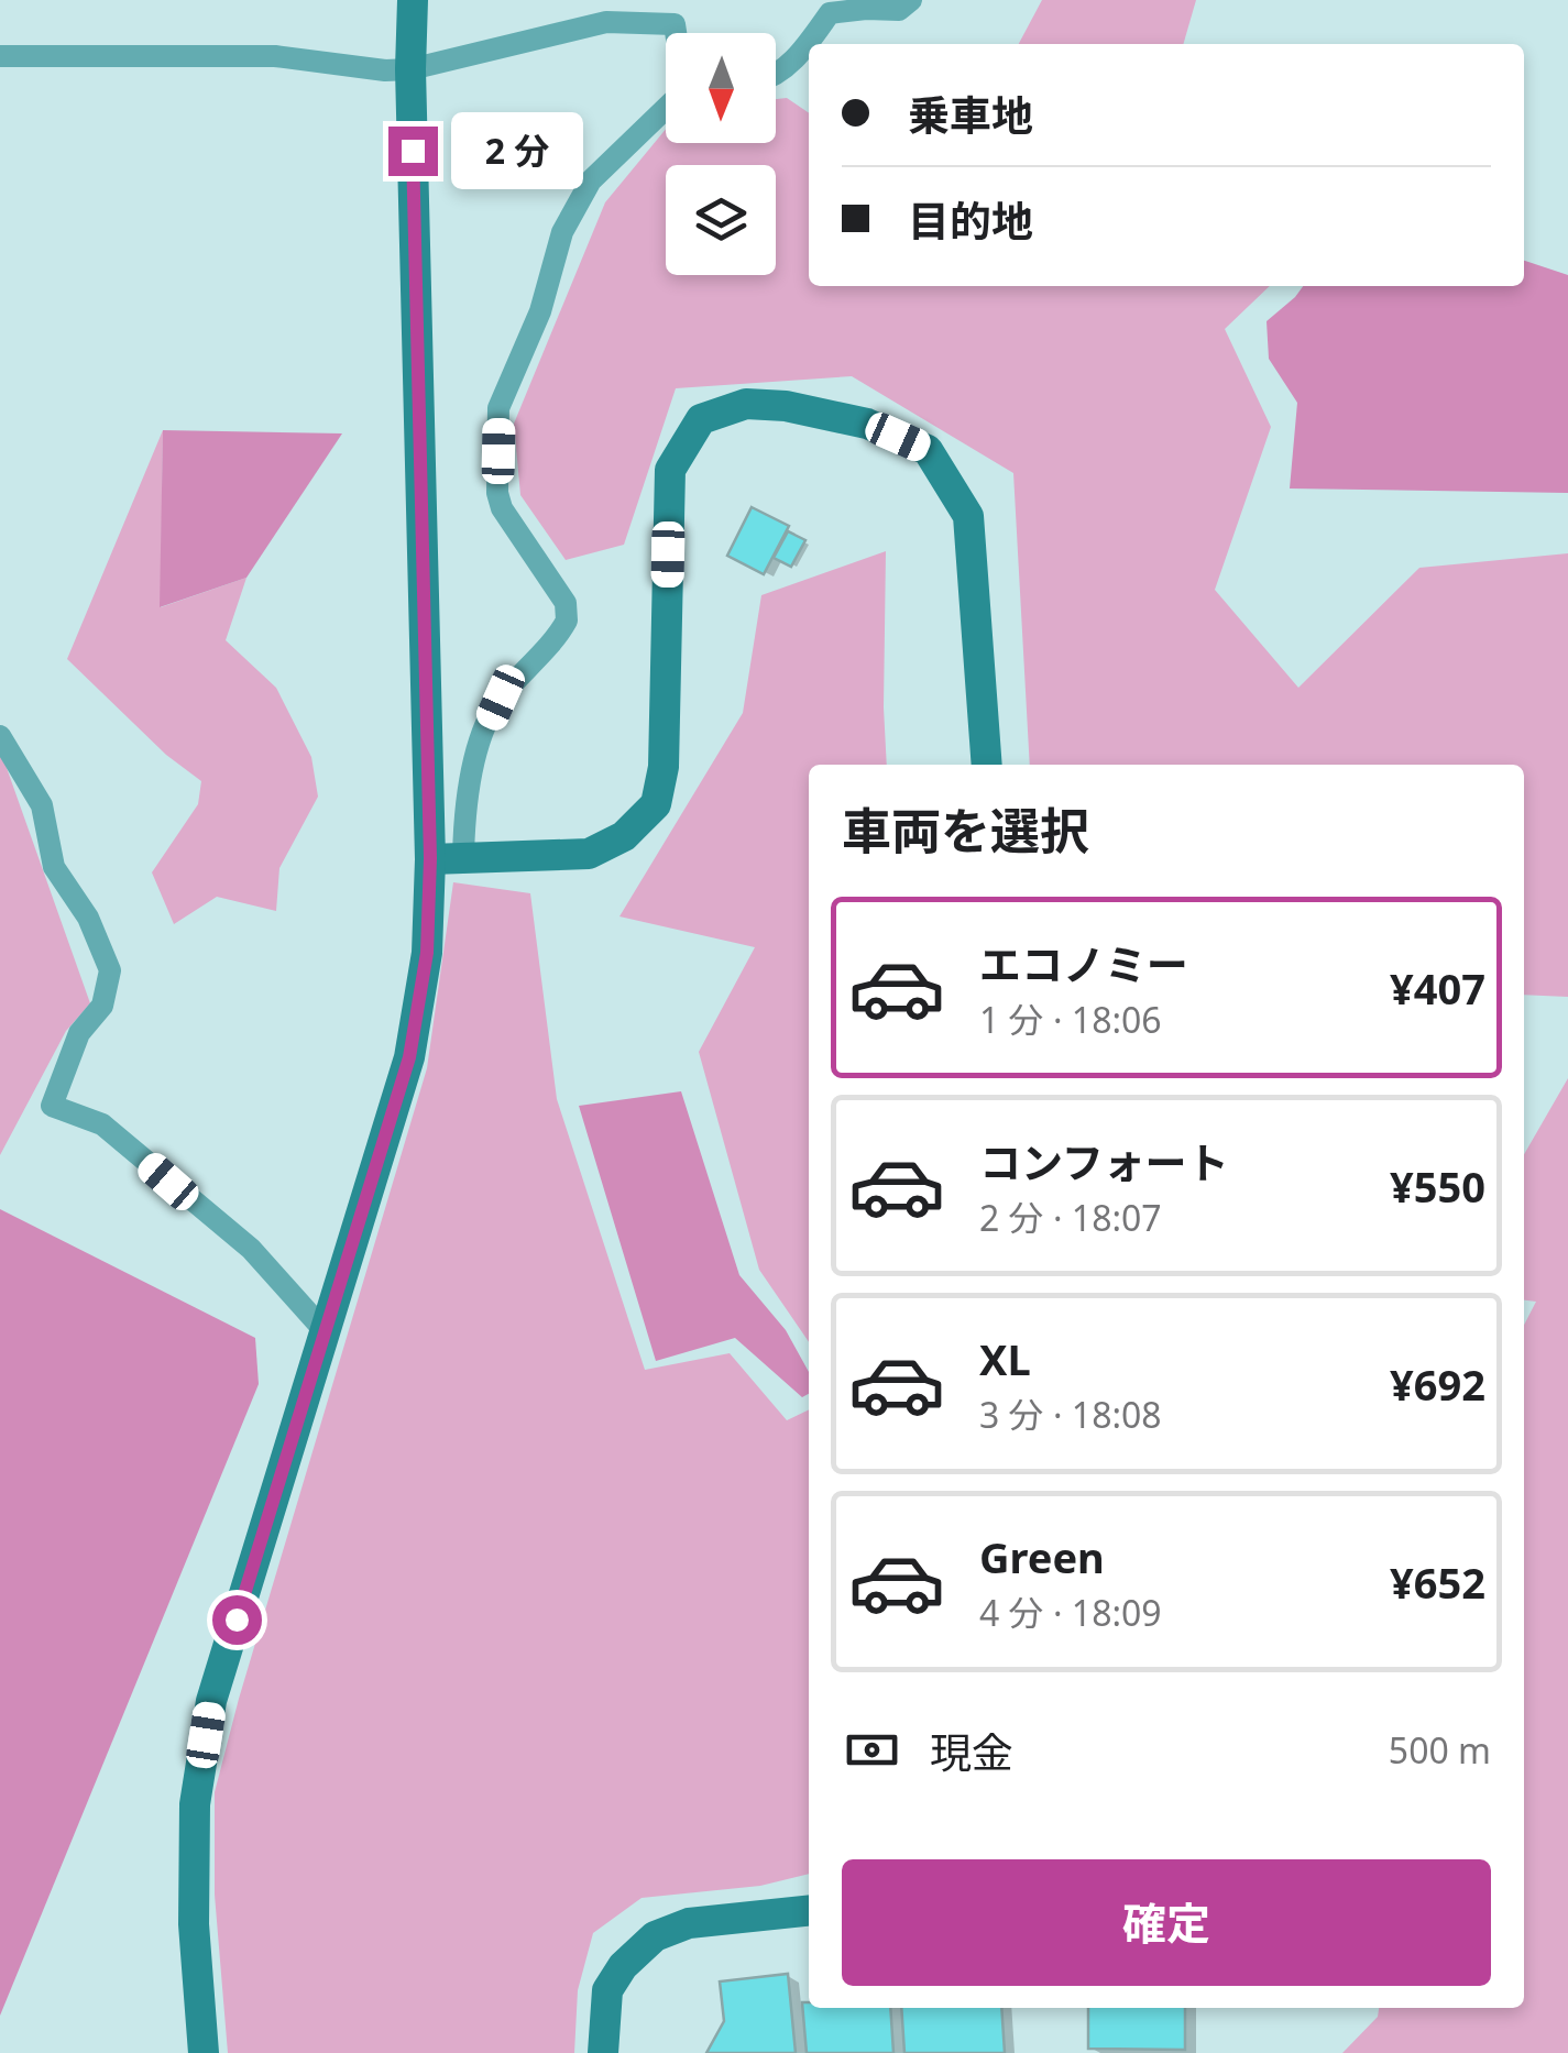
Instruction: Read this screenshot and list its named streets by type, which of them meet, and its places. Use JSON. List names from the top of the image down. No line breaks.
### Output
{"north":"bottom","page":{"banner":["乗車地","目的地"],"bubble":"2 分","heading":"車両を選択","list":[{"name":"エコノミー","note":"1 分 · 18:06","value":"¥407"},{"name":"コンフォート","note":"2 分 · 18:07","value":"¥550"},{"name":"XL","note":"3 分 · 18:08","value":"¥692"},{"name":"Green","note":"4 分 · 18:09","value":"¥652"}],"pay":["現金","500 m"],"buttons":"確定"}}
